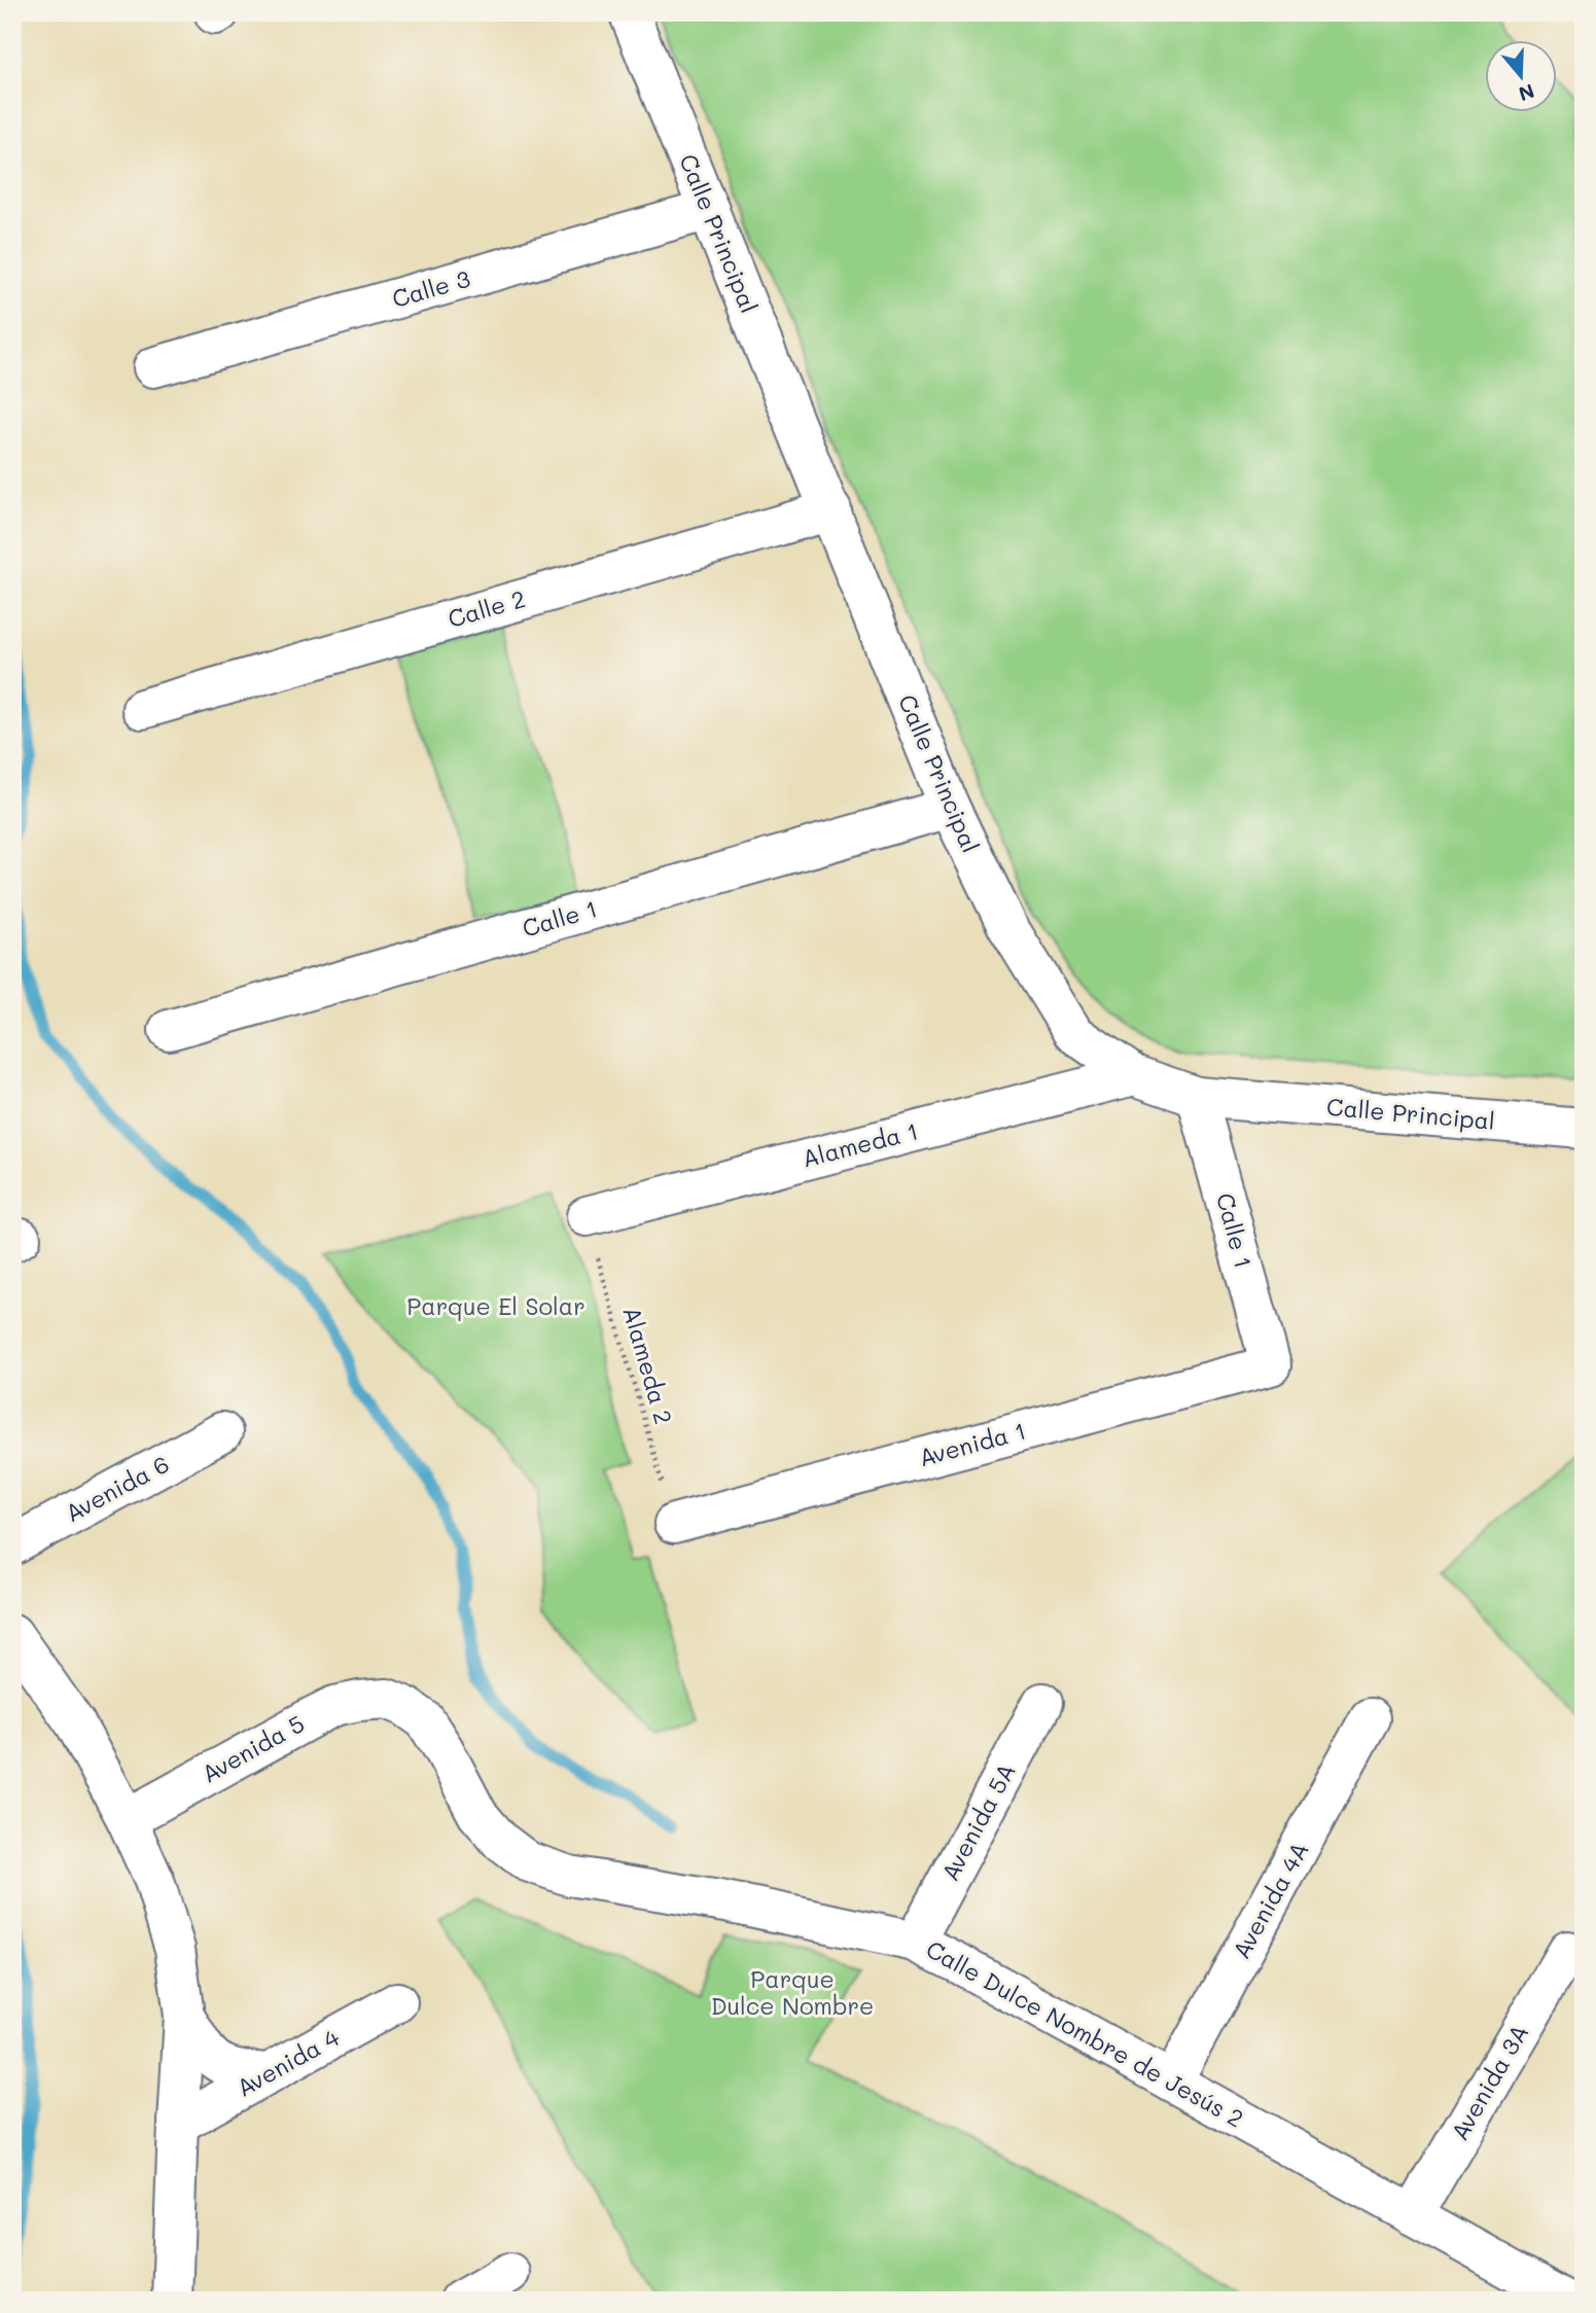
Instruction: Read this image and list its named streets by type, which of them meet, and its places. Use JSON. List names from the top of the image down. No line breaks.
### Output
{"streets":{"street":["Calle Principal","Calle 3","Calle 2","Calle 1","Alameda 1","Avenida 1","Avenida 6","Avenida 5","Avenida 5A","Avenida 4A","Calle Dulce Nombre de Jesús 2","Avenida 4","Avenida 3A"],"path":["Alameda 2"]},"crossings":[["Calle Principal","Calle 3"],["Calle Principal","Calle 2"],["Calle Principal","Calle 1"],["Calle Principal","Alameda 1"],["Calle 1","Avenida 1"],["Alameda 1","Alameda 2"],["Alameda 2","Avenida 1"],["Avenida 5","Calle Dulce Nombre de Jesús 2"],["Avenida 5A","Calle Dulce Nombre de Jesús 2"],["Avenida 4A","Calle Dulce Nombre de Jesús 2"],["Calle Dulce Nombre de Jesús 2","Avenida 3A"]],"parks":["Parque El Solar","Parque Dulce Nombre"],"north":"bottom"}
